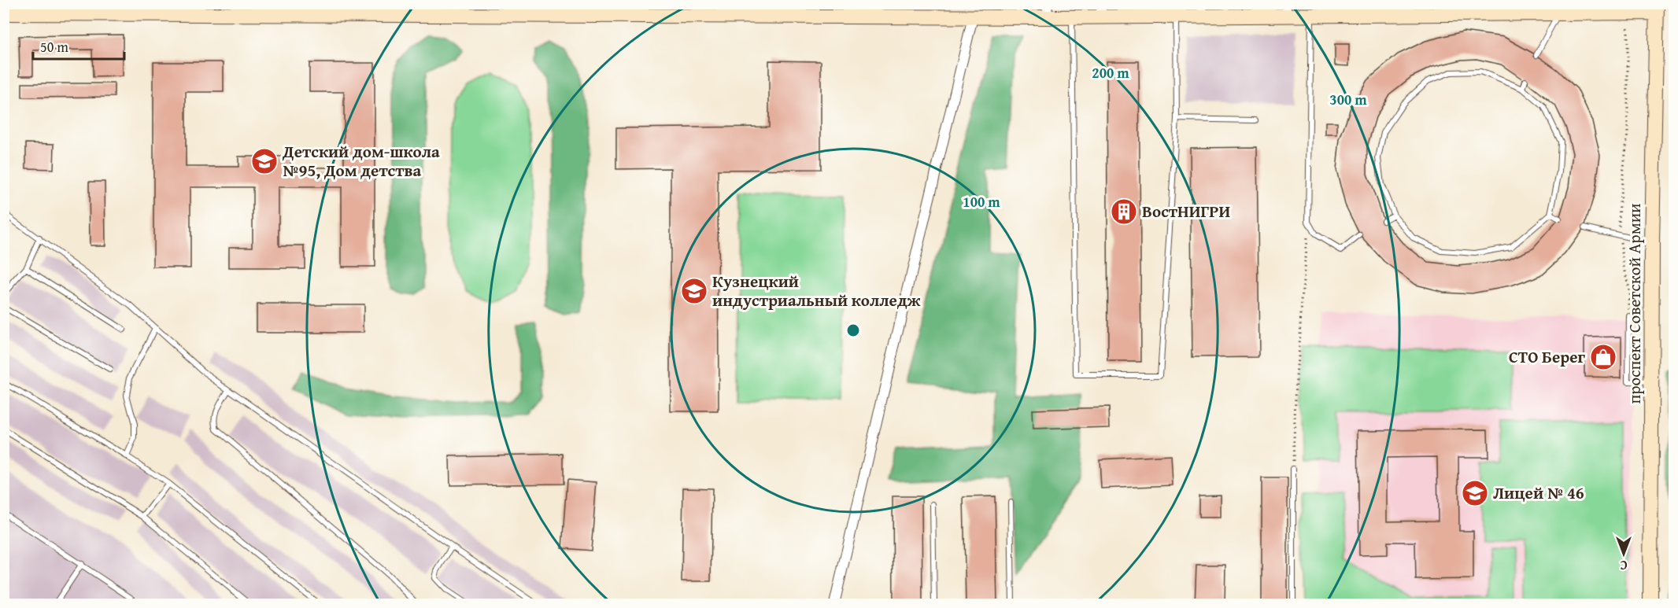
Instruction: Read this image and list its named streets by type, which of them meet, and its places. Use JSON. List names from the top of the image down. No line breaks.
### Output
{"streets":{"street":["проспект Советской Армии"]},"places":{"school or university":["Детский дом-школа №95, Дом детства","Кузнецкий индустриальный колледж","Лицей № 46"],"building":["ВостНИГРИ"],"shop":["СТО Берег"]},"scale_bar":"50 m","north":"bottom","rings":["200 m","300 m","100 m"]}
